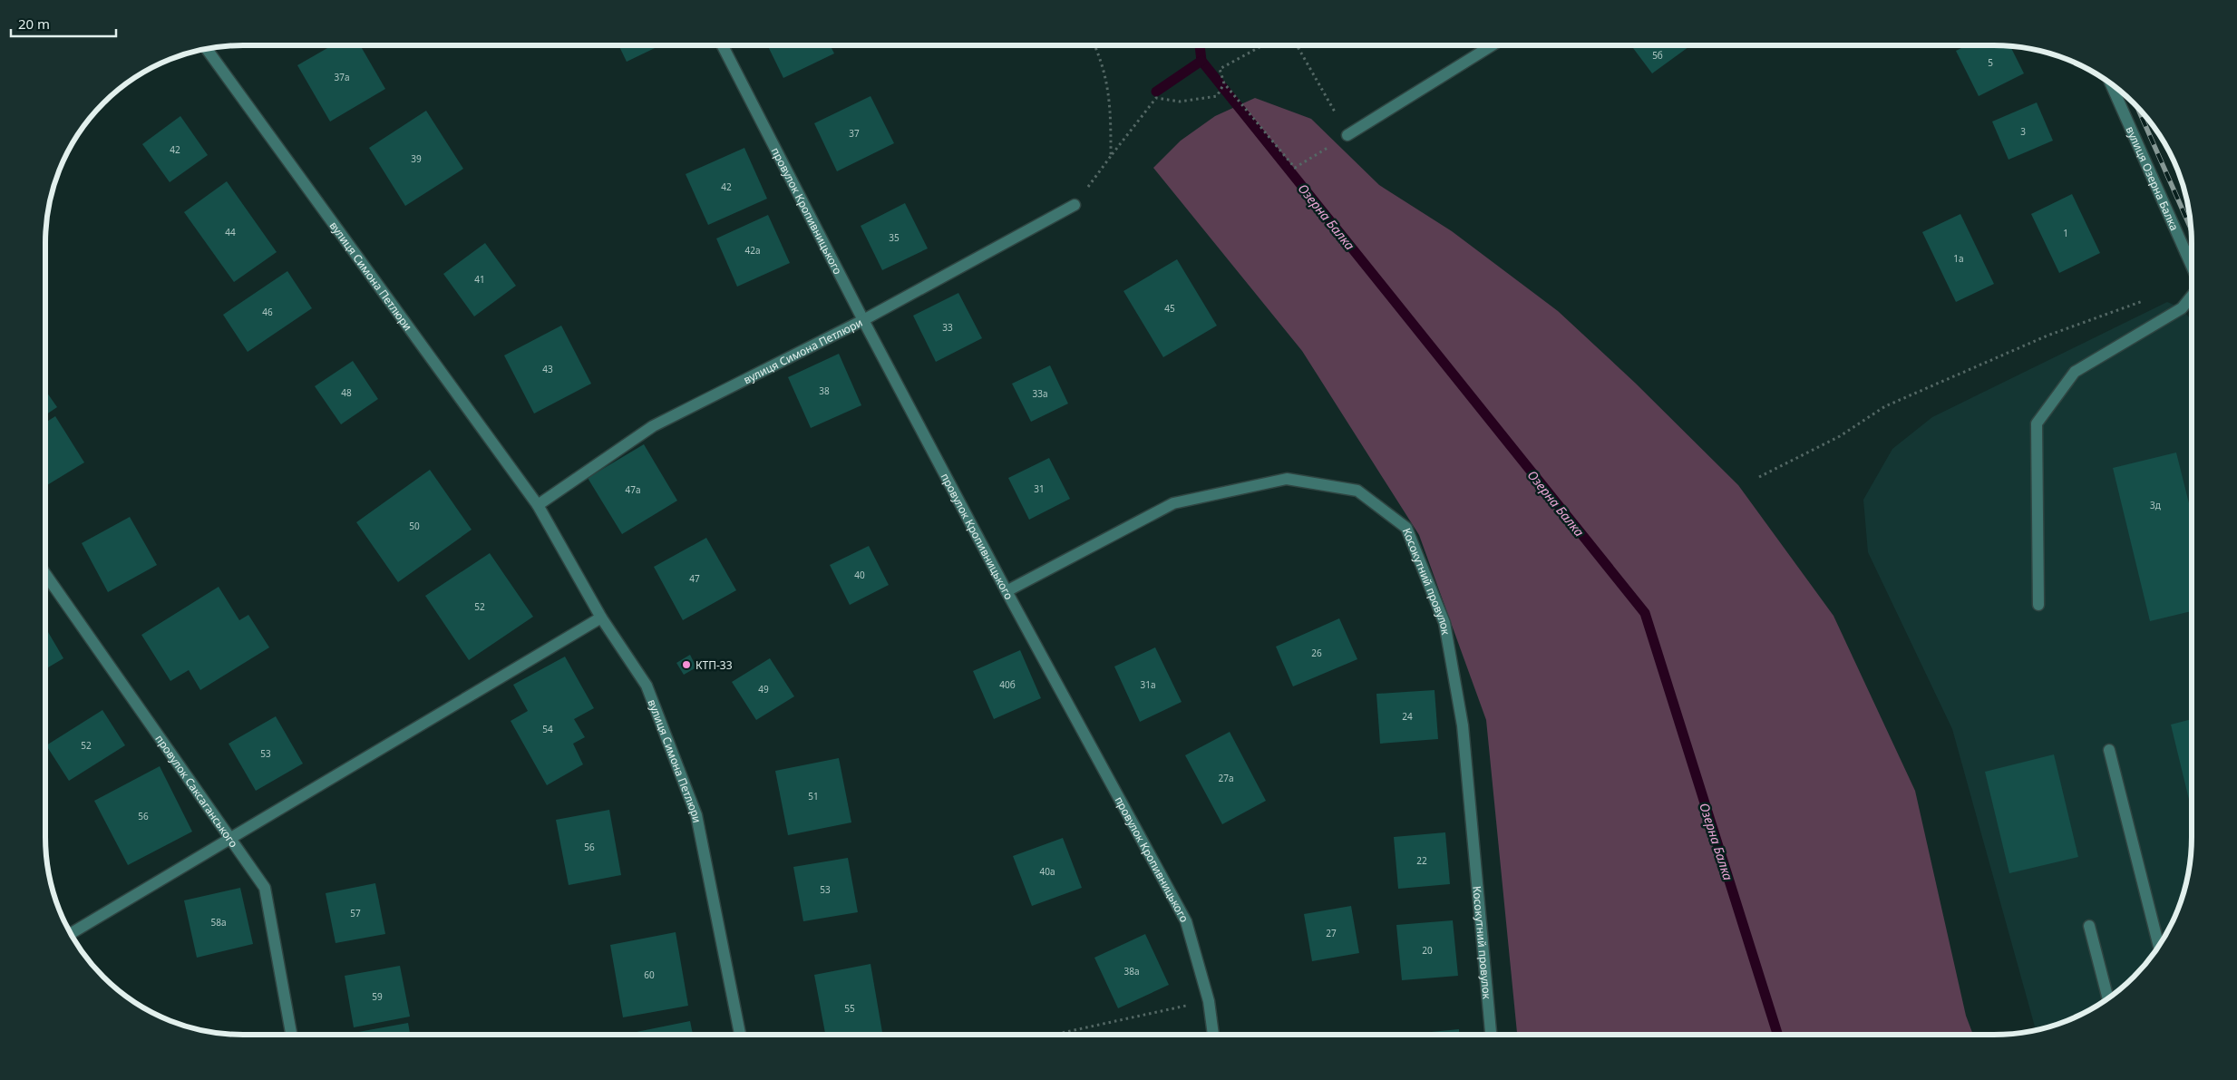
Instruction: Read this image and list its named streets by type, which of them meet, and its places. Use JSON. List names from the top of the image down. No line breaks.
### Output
{"streets":{"street":["вулиця Озерна Балка","провулок Кропивницького","вулиця Симона Петлюри","Косокутний провулок","провулок Саксаганського"]},"crossings":[["провулок Кропивницького","вулиця Симона Петлюри"],["провулок Кропивницького","Косокутний провулок"]],"water":["Озерна Балка"],"places":["КТП-33"],"house_numbers":["5б","5","37а","3","37","42","39","42","44","1","35","42а","1а","41","45","46","33","43","38","48","33а","31","47а","3д","50","40","47","52","26","40б","31а","49","24","54","52","53","27а","51","56","56","22","40а","53","57","58а","27","20","38а","60","59","55"],"scale_bar":"20 m"}
